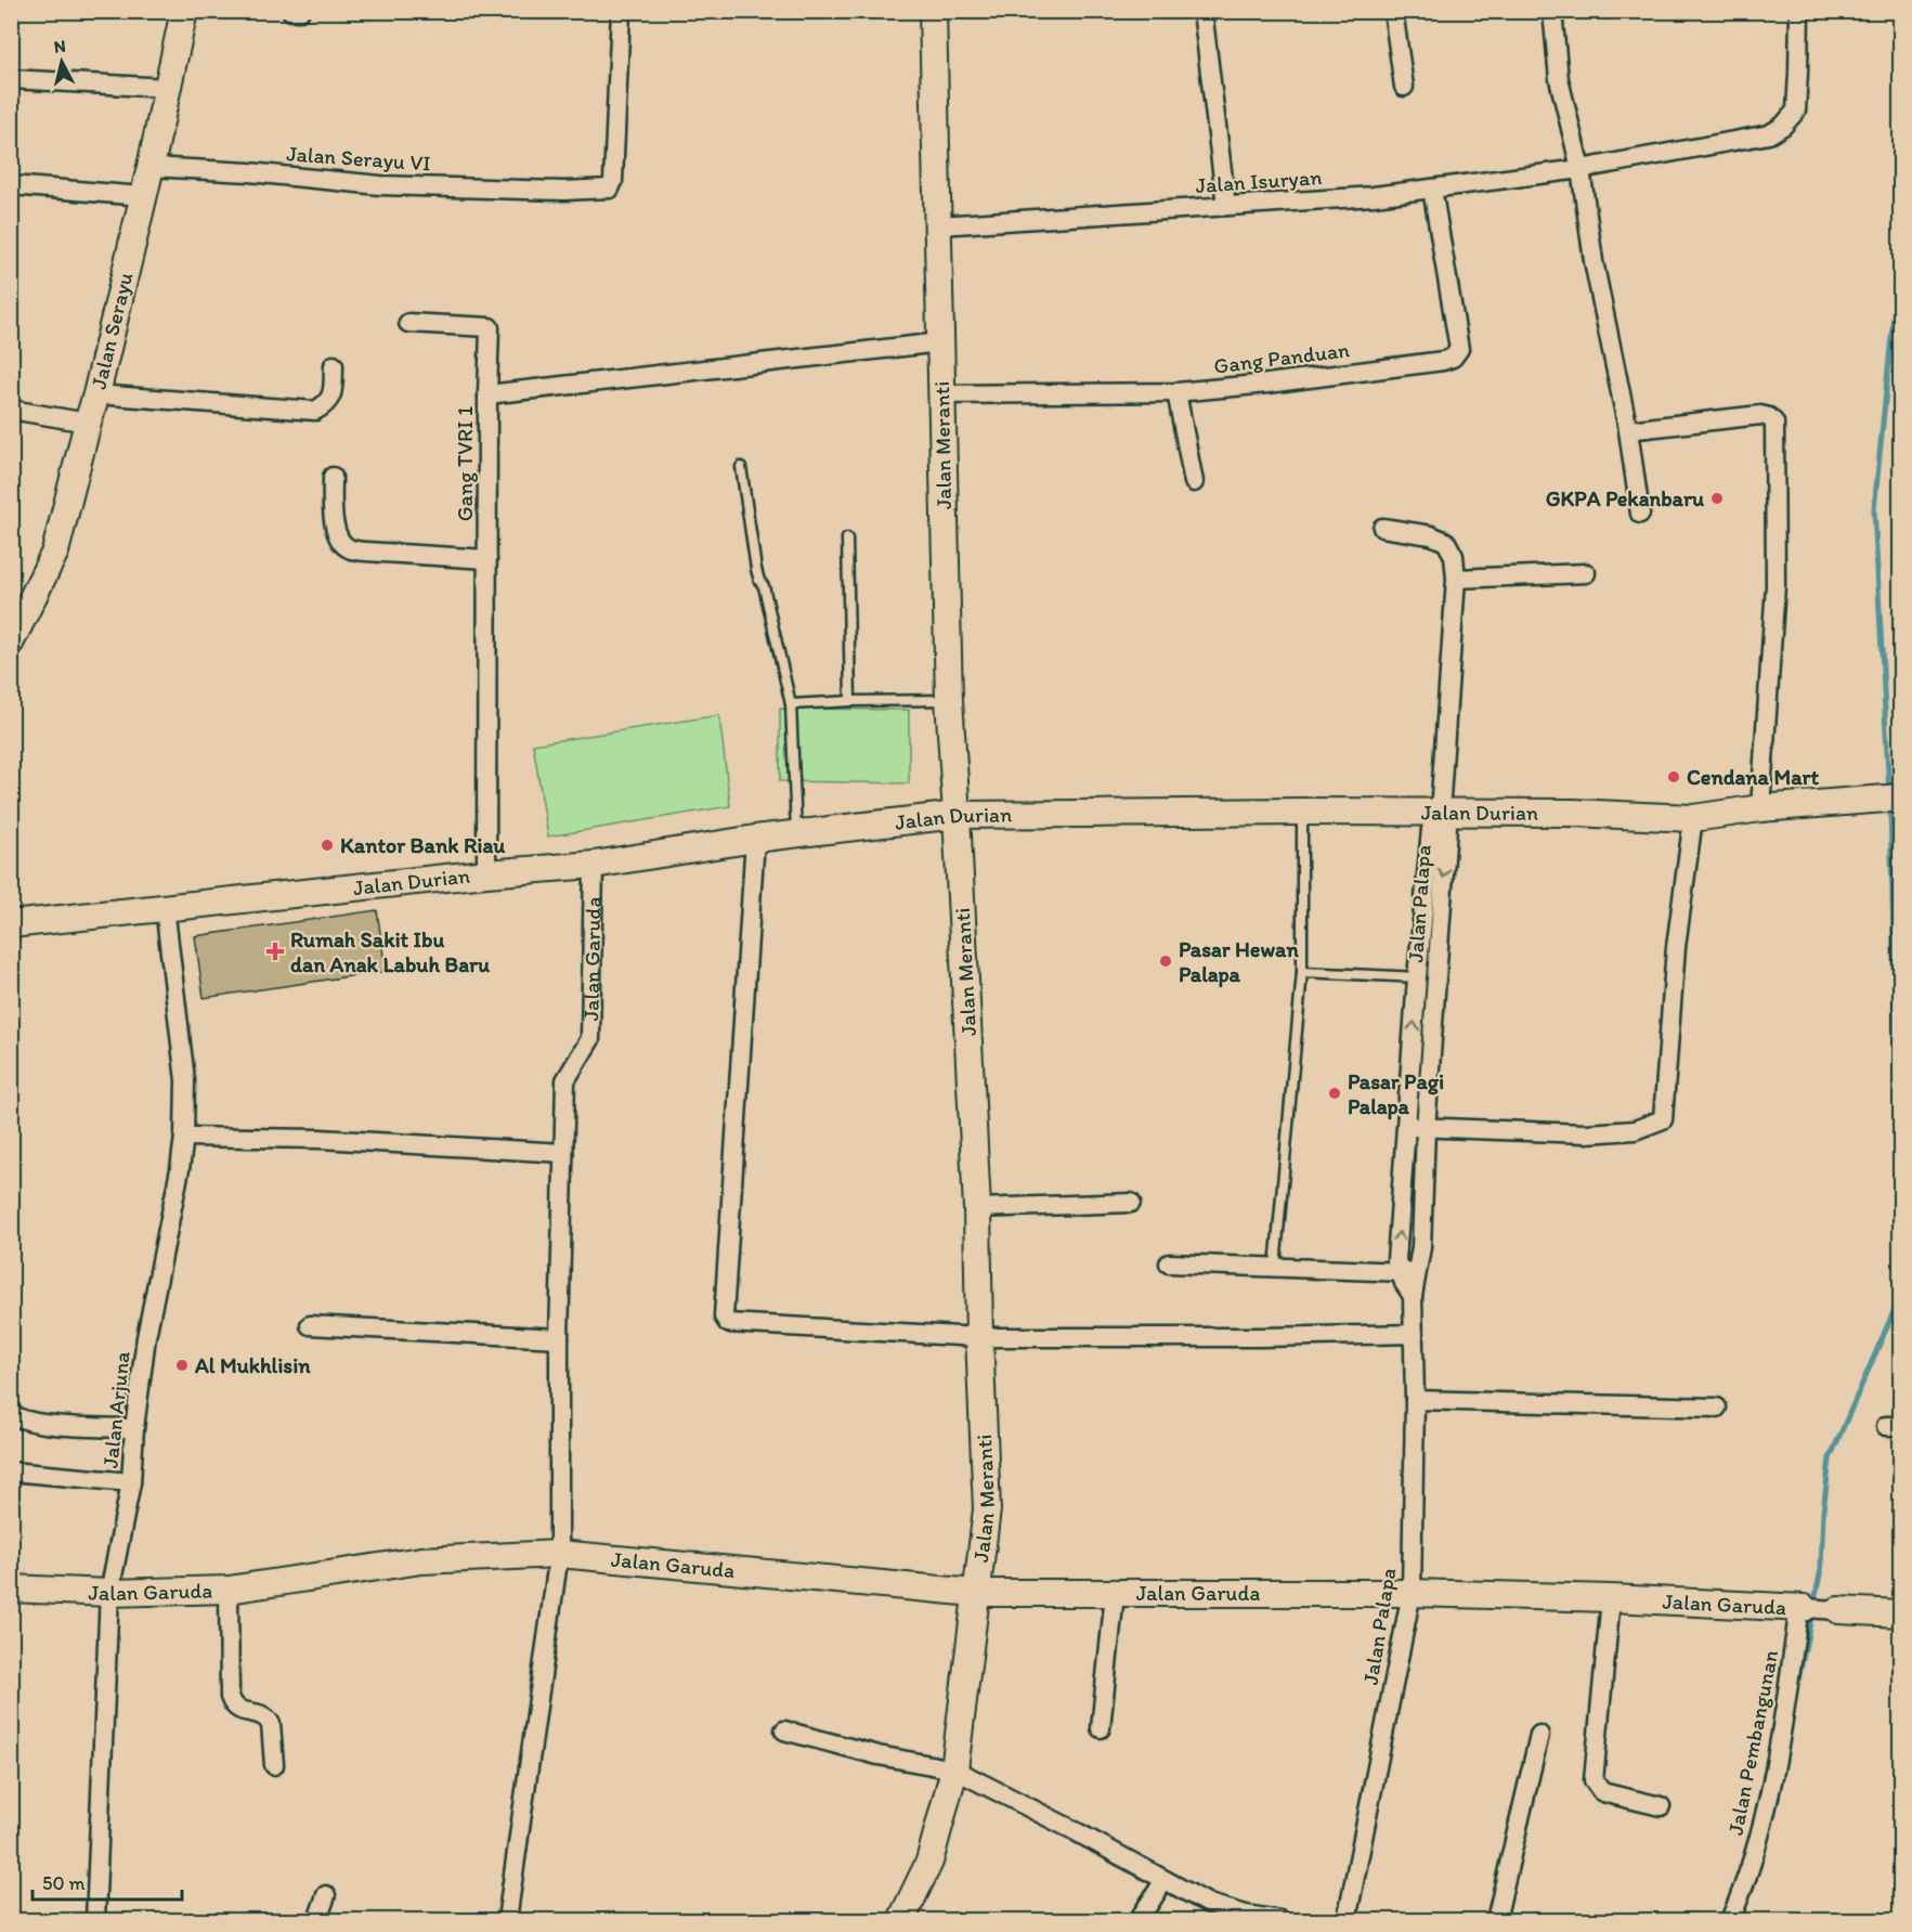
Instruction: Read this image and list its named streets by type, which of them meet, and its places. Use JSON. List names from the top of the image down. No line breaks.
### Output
{"streets":{"street":["Jalan Serayu VI","Jalan Isuryan","Jalan Serayu","Gang Panduan","Jalan Meranti","Gang TVRI 1","Jalan Durian","Jalan Palapa","Jalan Garuda","Jalan Arjuna","Jalan Pembangunan"]},"crossings":[["Jalan Serayu VI","Jalan Serayu"],["Jalan Isuryan","Gang Panduan"],["Jalan Isuryan","Jalan Meranti"],["Gang Panduan","Jalan Meranti"],["Jalan Meranti","Gang TVRI 1"],["Jalan Meranti","Jalan Durian"],["Jalan Meranti","Jalan Garuda"],["Gang TVRI 1","Jalan Durian"],["Jalan Durian","Jalan Palapa"],["Jalan Durian","Jalan Garuda"],["Jalan Durian","Jalan Arjuna"],["Jalan Palapa","Jalan Garuda"],["Jalan Garuda","Jalan Arjuna"],["Jalan Garuda","Jalan Pembangunan"]],"places":{"other":["GKPA Pekanbaru","Cendana Mart","Kantor Bank Riau","Pasar Hewan Palapa","Pasar Pagi Palapa","Al Mukhlisin"],"health":["Rumah Sakit Ibu dan Anak Labuh Baru"]},"scale_bar":"50 m","north":"top"}
